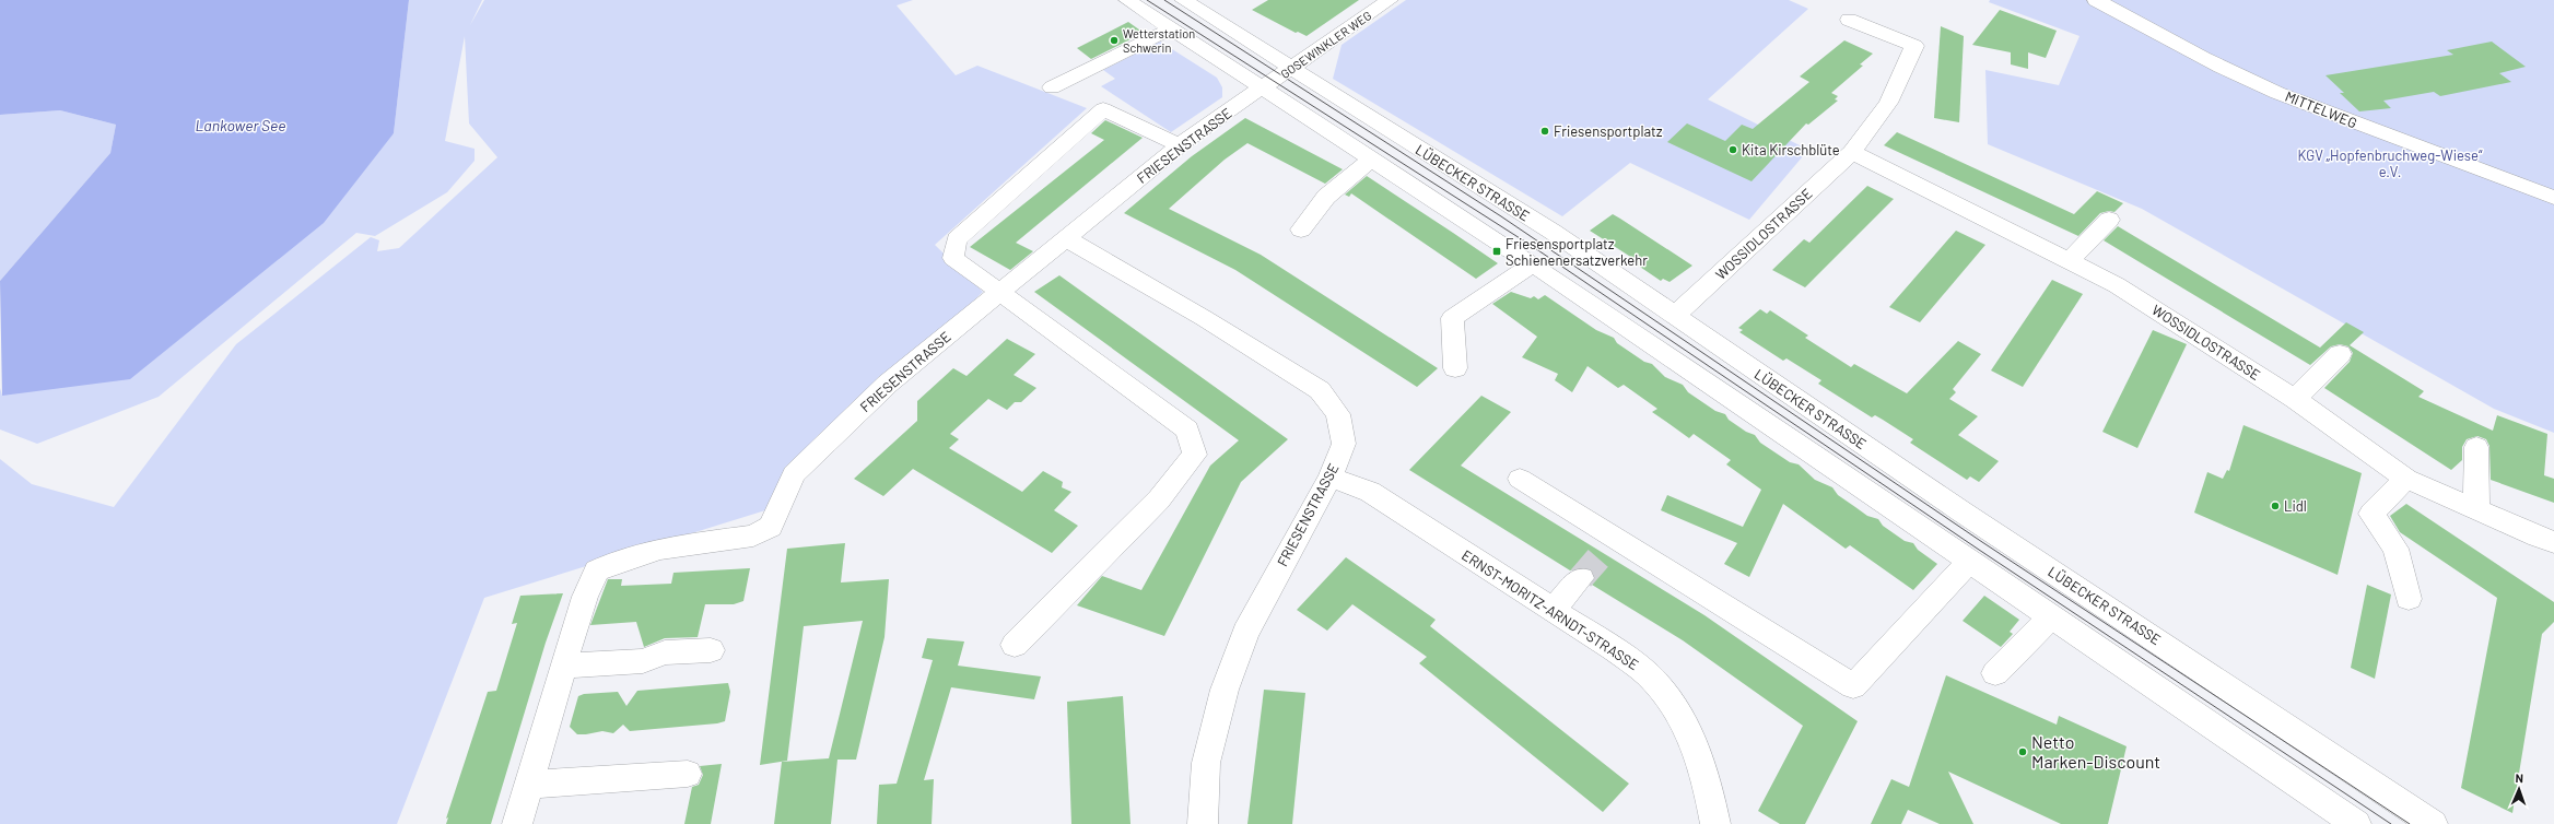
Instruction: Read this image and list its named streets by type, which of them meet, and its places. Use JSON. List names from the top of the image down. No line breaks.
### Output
{"streets":{"street":["GOSEWINKLER WEG","MITTELWEG","FRIESENSTRASSE","LÜBECKER STRASSE","WOSSIDLOSTRASSE","ERNST-MORITZ-ARNDT-STRASSE"]},"crossings":[["GOSEWINKLER WEG","FRIESENSTRASSE"],["GOSEWINKLER WEG","LÜBECKER STRASSE"],["FRIESENSTRASSE","ERNST-MORITZ-ARNDT-STRASSE"],["LÜBECKER STRASSE","WOSSIDLOSTRASSE"]],"water":["Lankower See"],"parks":["KGV „Hopfenbruchweg-Wiese“ e.V."],"places":{"other":["Wetterstation Schwerin","Friesensportplatz","Kita Kirschblüte","Lidl","Netto Marken-Discount"],"transit":["Friesensportplatz Schienenersatzverkehr"]},"north":"top"}
